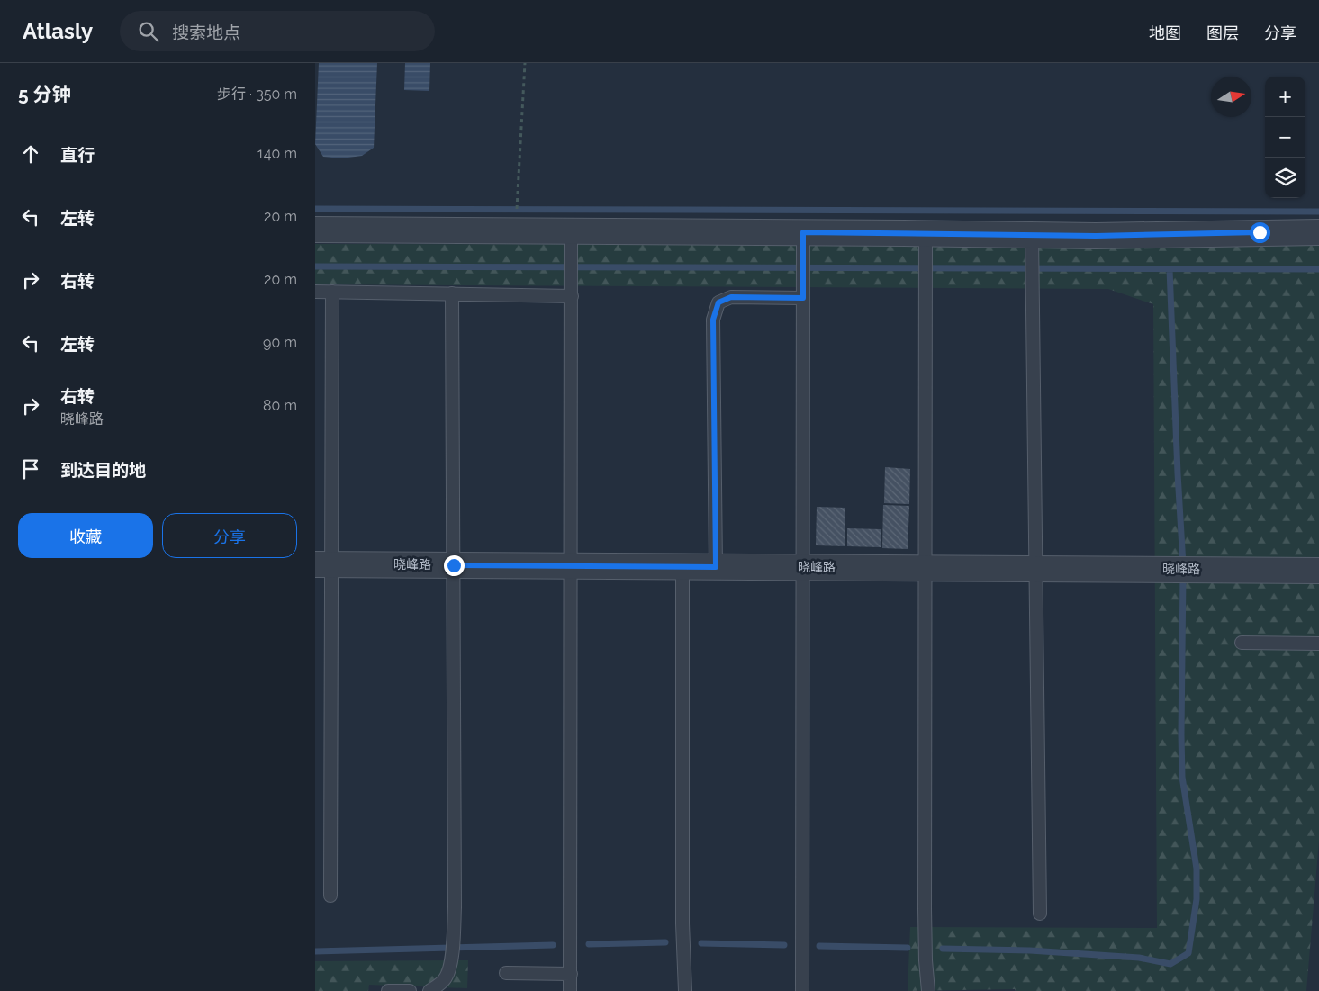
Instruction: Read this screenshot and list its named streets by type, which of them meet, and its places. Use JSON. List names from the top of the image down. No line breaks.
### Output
{"streets":{"street":["晓峰路"]},"north":"right","page":{"header":"Atlasly","search":"搜索地点","nav":["地图","图层","分享"],"heading":["5 分钟","步行 · 350 m"],"map_buttons":["+","−"],"list":[["直行","140 m"],["左转","20 m"],["右转","20 m"],["左转","90 m"],["右转","晓峰路","80 m"],"到达目的地"],"buttons":["收藏","分享"]}}
